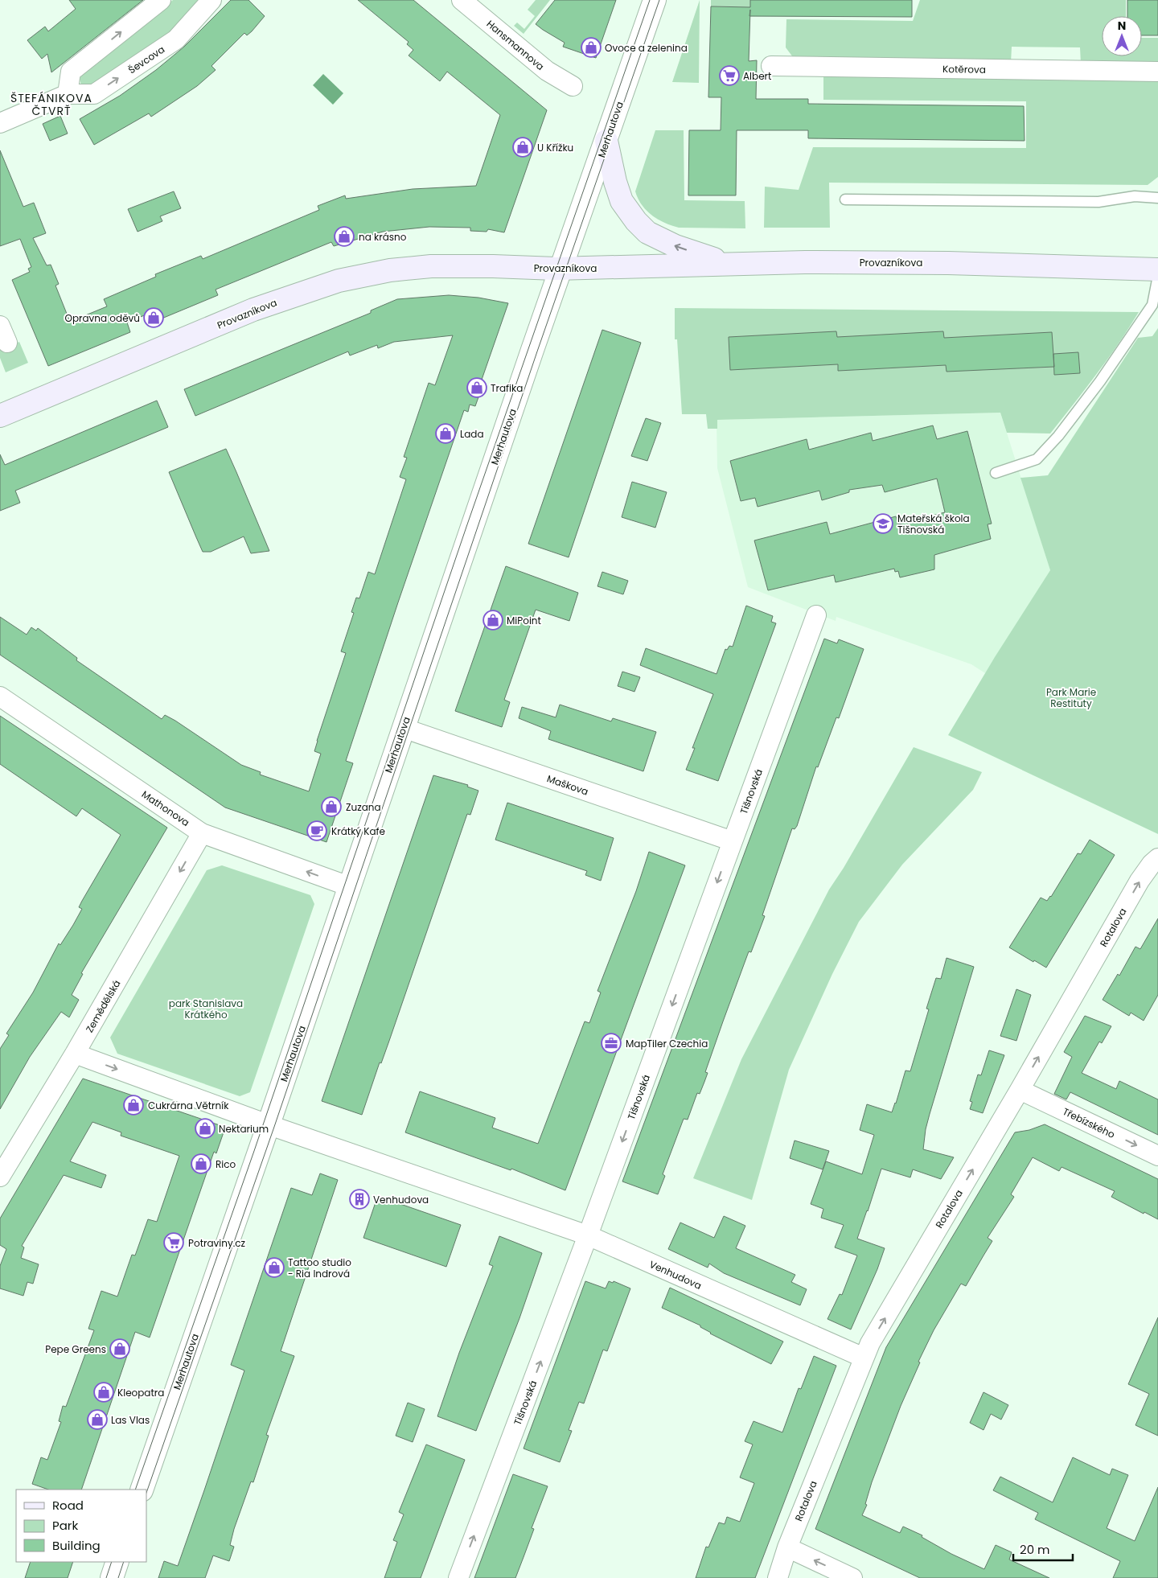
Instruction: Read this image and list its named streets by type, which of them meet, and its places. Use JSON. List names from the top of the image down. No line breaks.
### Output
{"streets":{"main road":["Provazníkova"],"street":["Hansmannova","Ševcova","Kotěrova","Merhautova","Maškova","Tišnovská","Mathonova","Rotalova","Zemědělská","Třebízského","Venhudova"]},"crossings":[["Merhautova","Provazníkova"],["Merhautova","Maškova"],["Merhautova","Mathonova"],["Merhautova","Venhudova"],["Maškova","Tišnovská"],["Tišnovská","Venhudova"],["Mathonova","Zemědělská"],["Rotalova","Třebízského"],["Rotalova","Venhudova"],["Zemědělská","Venhudova"]],"one_way":["Mathonova","Rotalova","Zemědělská","Třebízského"],"districts":["ŠTEFÁNIKOVA ČTVRŤ"],"parks":["Park Marie Restituty","park Stanislava Krátkého"],"places":{"shop":["Ovoce a zelenina","U Křížku","na krásno","Opravna oděvů","Trafika","Lada","MiPoint","Zuzana","Cukrárna Větrník","Nektarium","Rico","Tattoo studio - Ria Indrová","Pepe Greens","Kleopatra","Las Vlas"],"supermarket":["Albert","Potraviny.cz"],"school or university":["Mateřská škola Tišnovská"],"cafe":["Krátký Kafe"],"office":["MapTiler Czechia"],"building":["Venhudova"]},"legend":["Road","Park","Building"],"scale_bar":"20 m","north":"top"}
